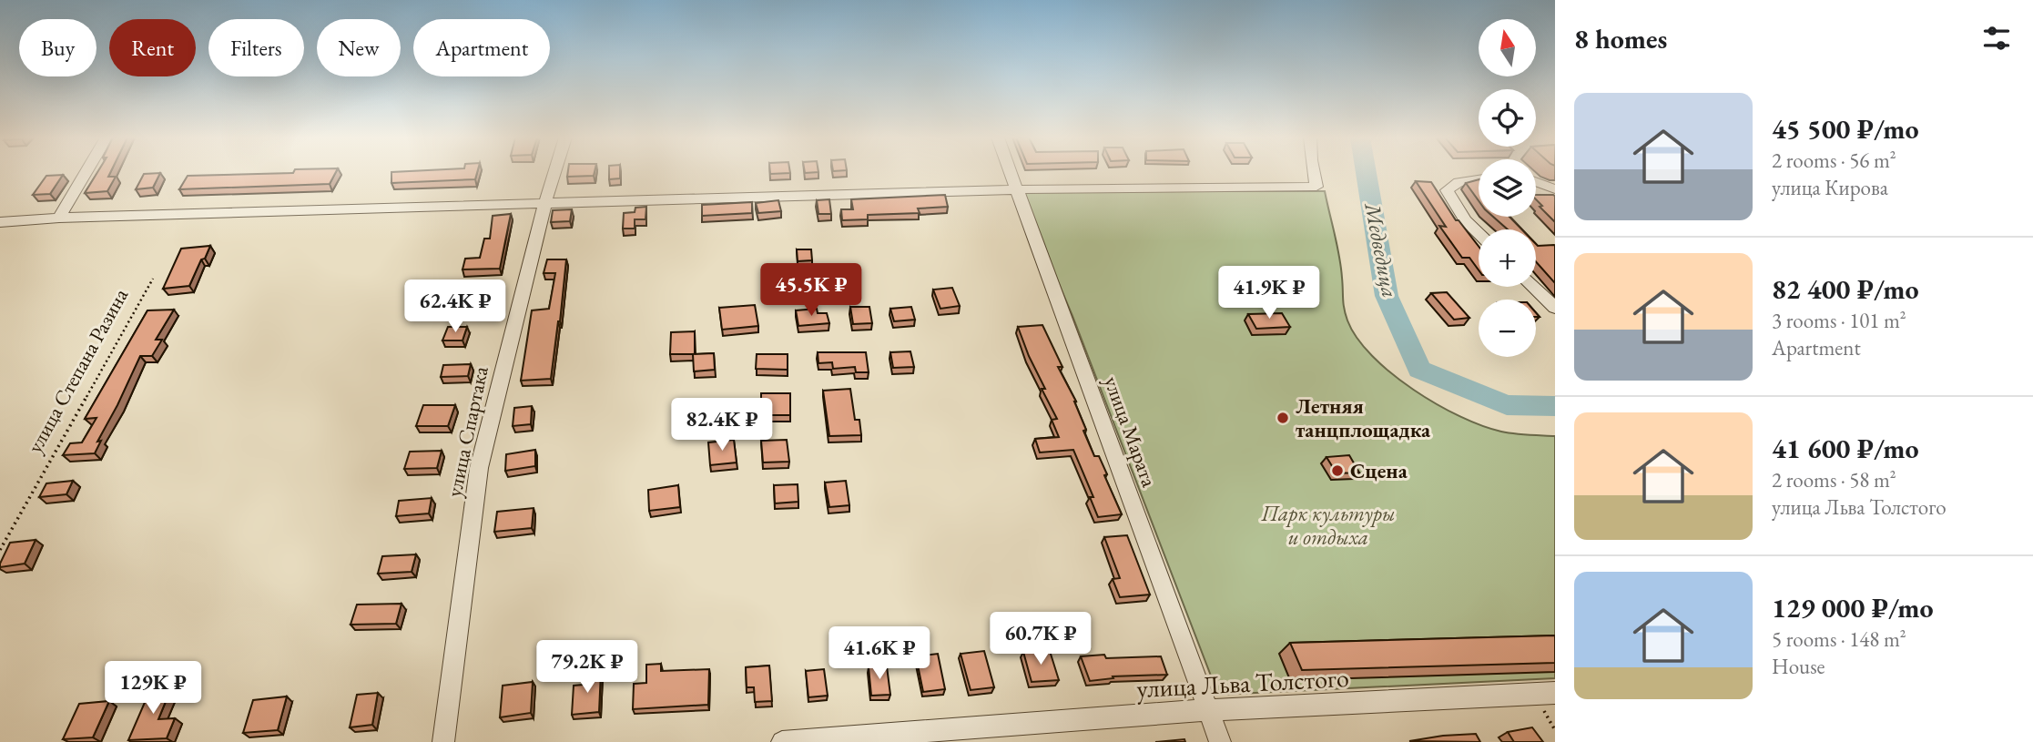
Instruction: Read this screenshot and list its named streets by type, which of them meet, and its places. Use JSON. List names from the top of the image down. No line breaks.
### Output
{"streets":{"street":["улица Спартака","улица Марата","улица Льва Толстого"],"path":["улица Степана Разина"]},"crossings":[["улица Марата","улица Льва Толстого"]],"water":["Медведица"],"parks":["Парк культуры и отдыха"],"places":["Летняя танцплощадка","Сцена"],"north":"top","page":{"heading":"8 homes","map_buttons":["+","−"],"chip":["Buy","Rent","Filters","New","Apartment"],"list":[{"name":"45 500 ₽/mo","note":"2 rooms · 56 m² · улица Кирова"},{"name":"82 400 ₽/mo","note":"3 rooms · 101 m² · Apartment"},{"name":"41 600 ₽/mo","note":"2 rooms · 58 m² · улица Льва Толстого"},{"name":"129 000 ₽/mo","note":"5 rooms · 148 m² · House"}],"price":["45.5K ₽","41.9K ₽","62.4K ₽","82.4K ₽","60.7K ₽","41.6K ₽","79.2K ₽","129K ₽"]}}
